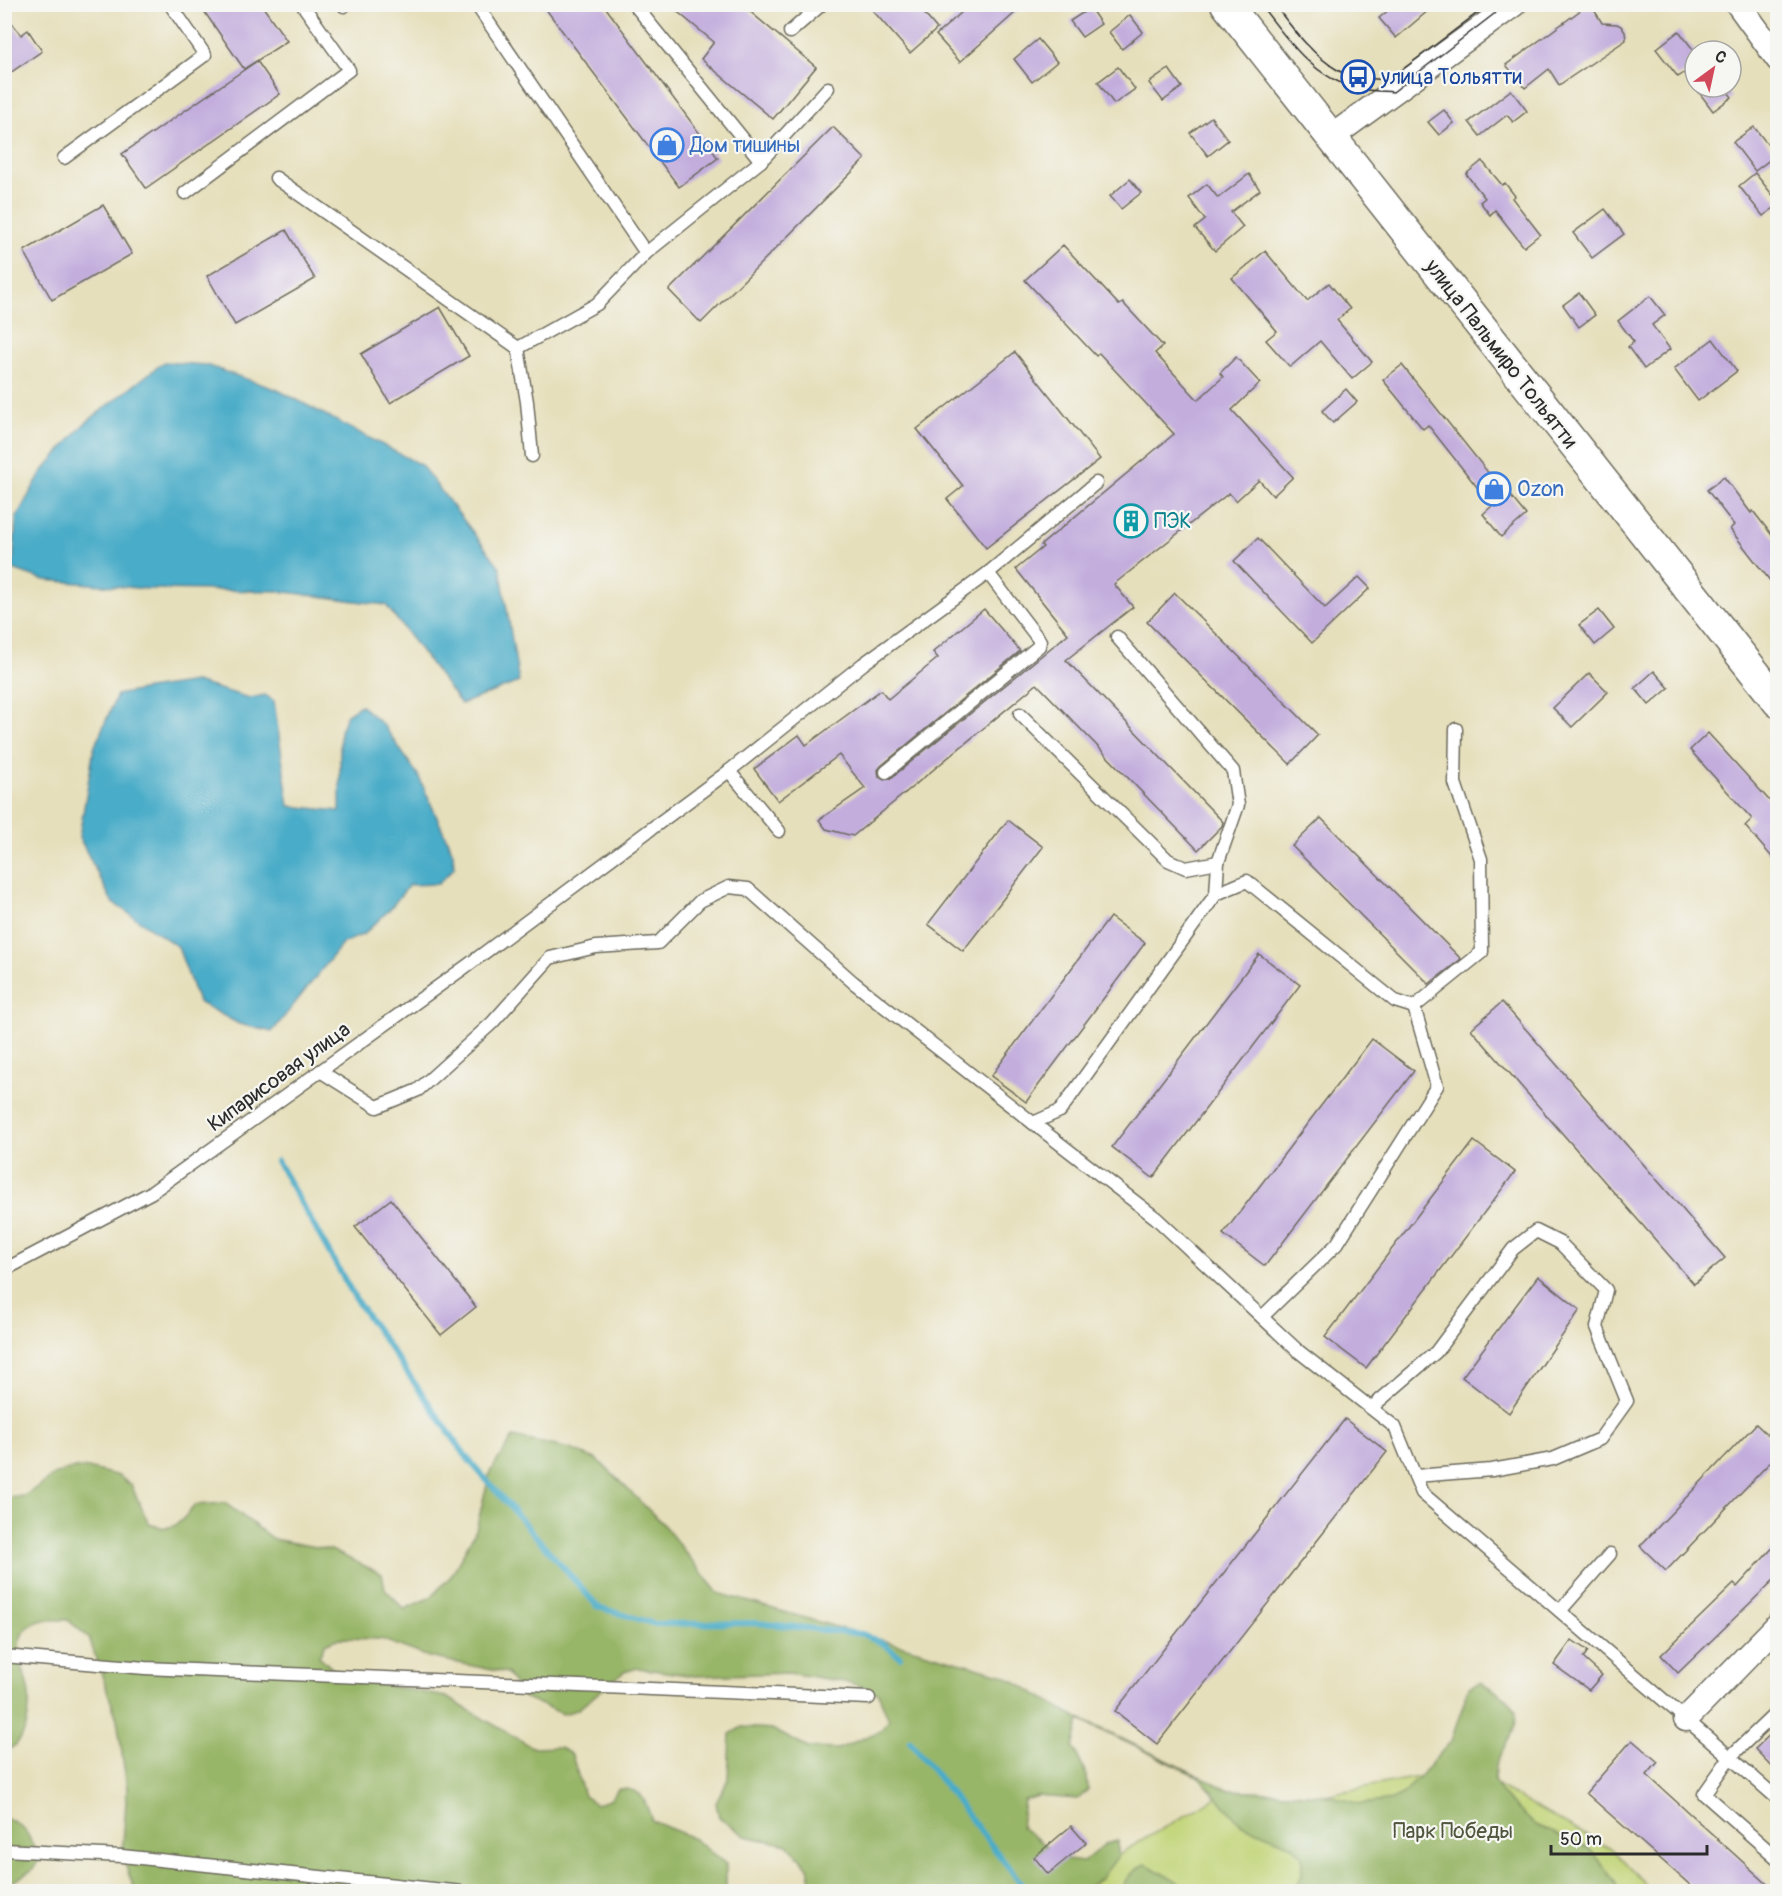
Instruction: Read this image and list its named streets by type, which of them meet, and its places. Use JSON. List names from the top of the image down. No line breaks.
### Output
{"streets":{"street":["улица Пальмиро Тольятти"],"lane":["Кипарисовая улица"]},"parks":["Парк Победы"],"places":{"bus stop":["улица Тольятти"],"shop":["Дом тишины","Ozon"],"building":["ПЭК"]},"scale_bar":"50 m","north":"top right"}
